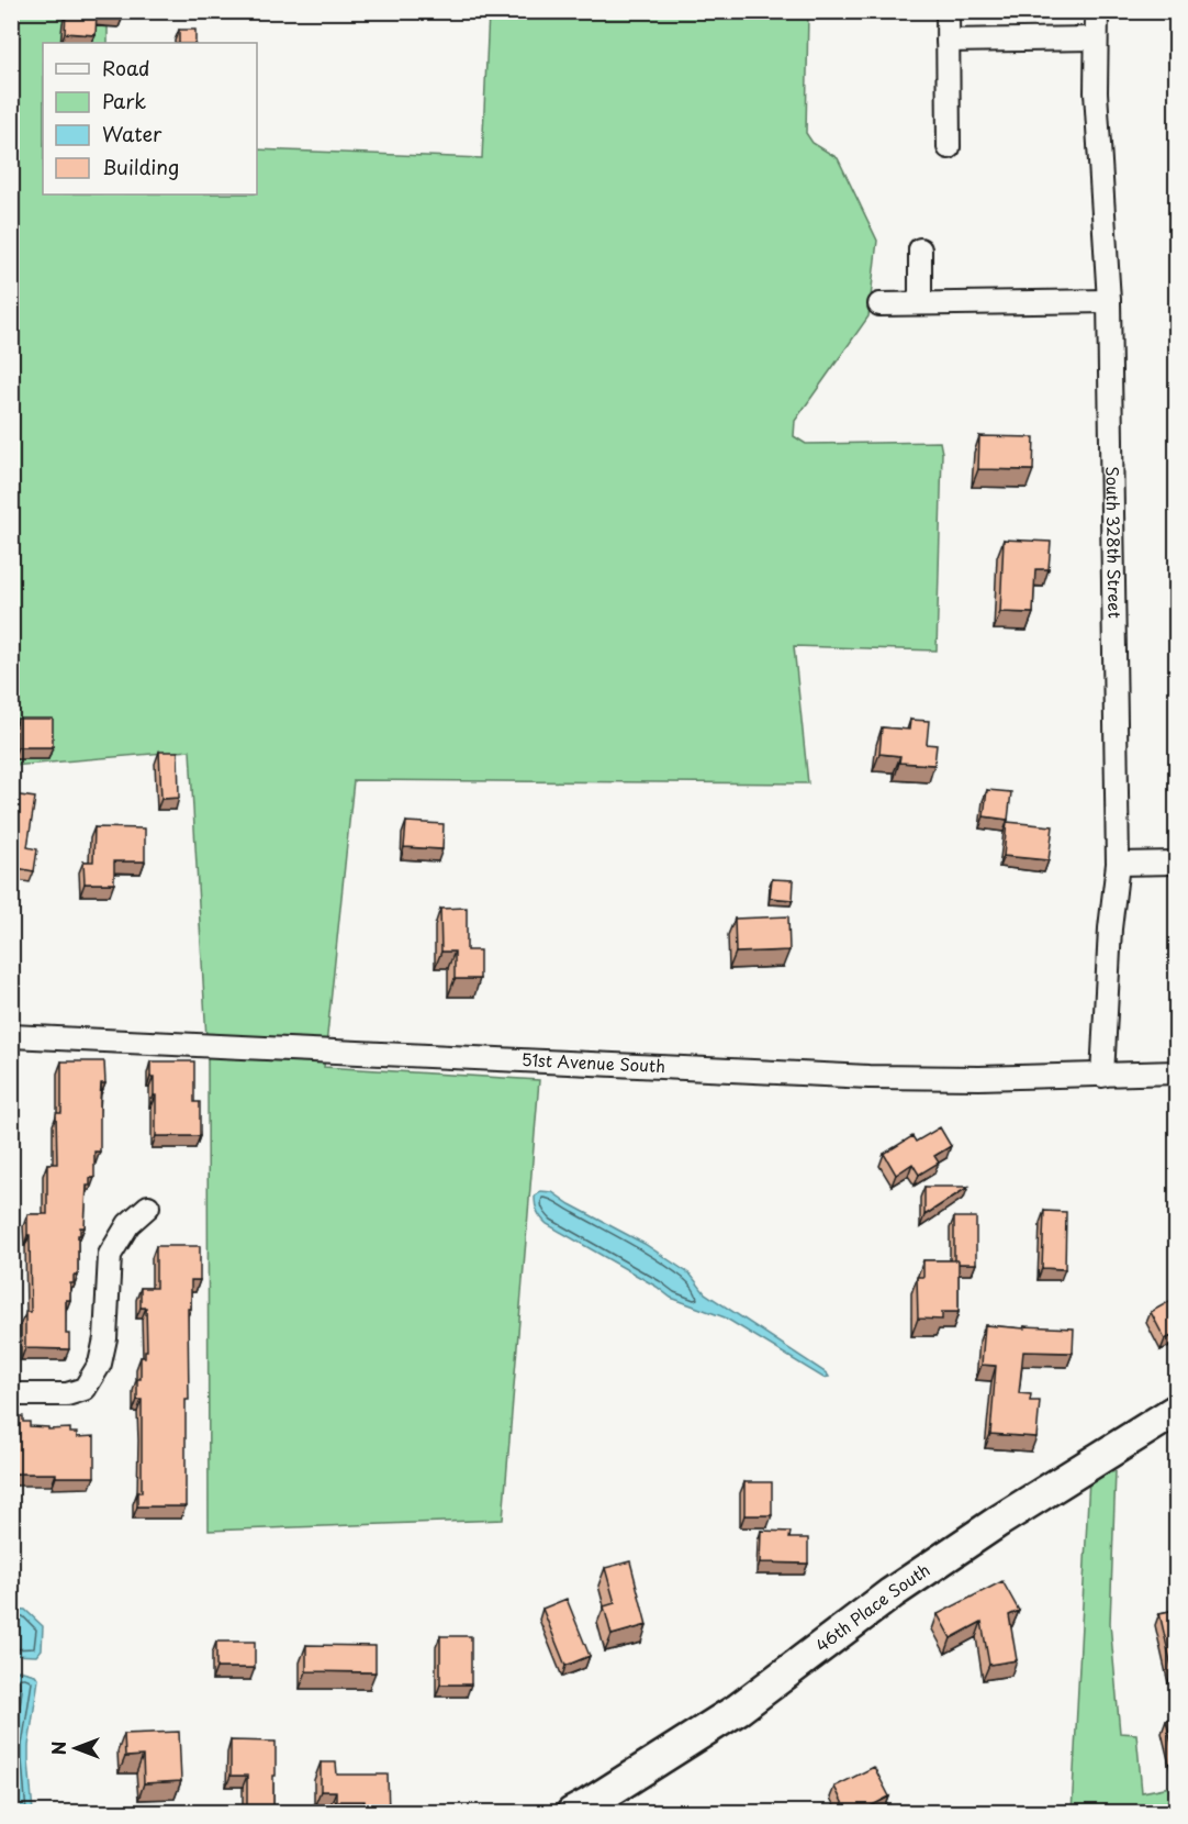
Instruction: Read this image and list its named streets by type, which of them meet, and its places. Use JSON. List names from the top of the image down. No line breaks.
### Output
{"streets":{"street":["South 328th Street","51st Avenue South","46th Place South"]},"crossings":[["South 328th Street","51st Avenue South"]],"legend":["Road","Park","Water","Building"],"north":"left"}
